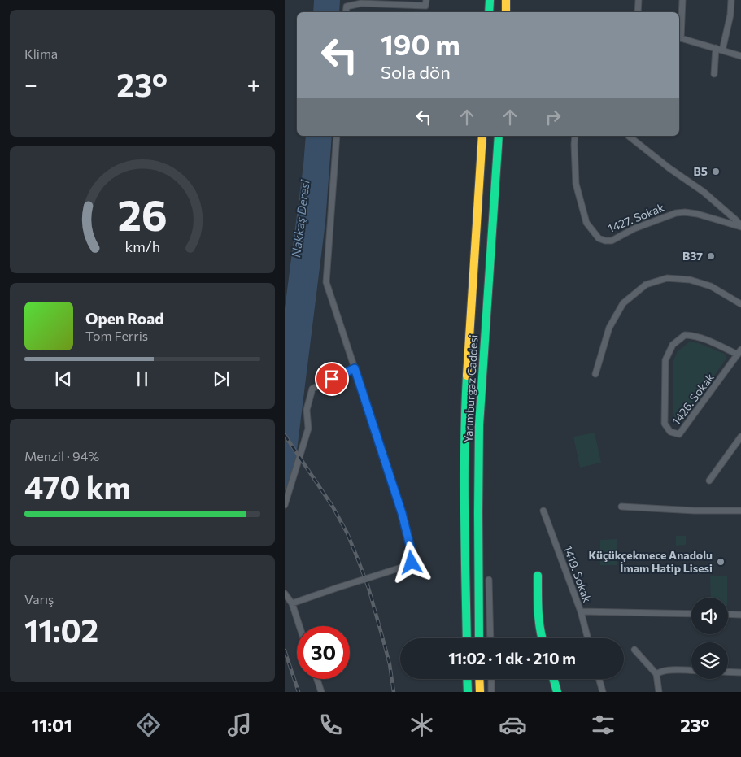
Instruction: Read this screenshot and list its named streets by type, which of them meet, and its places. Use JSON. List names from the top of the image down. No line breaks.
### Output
{"streets":{"main road":["Yarımburgaz Caddesi"],"street":["1427. Sokak","1426. Sokak","1419. Sokak"]},"water":["Nakkaş Deresi"],"places":["B5","B37","Küçükçekmece Anadolu İmam Hatip Lisesi"],"page":{"tile":["Klima",["Menzil · 94%","470 km"],["Varış","11:02"]],"turn":["190 m","Sola dön"],"heat":["−","23°","+"],"song":["Open Road","Tom Ferris"],"limit":"30","trip":"11:02 · 1 dk · 210 m","tabs":["11:01","23°"],"gauge":["26","km/h"]}}
